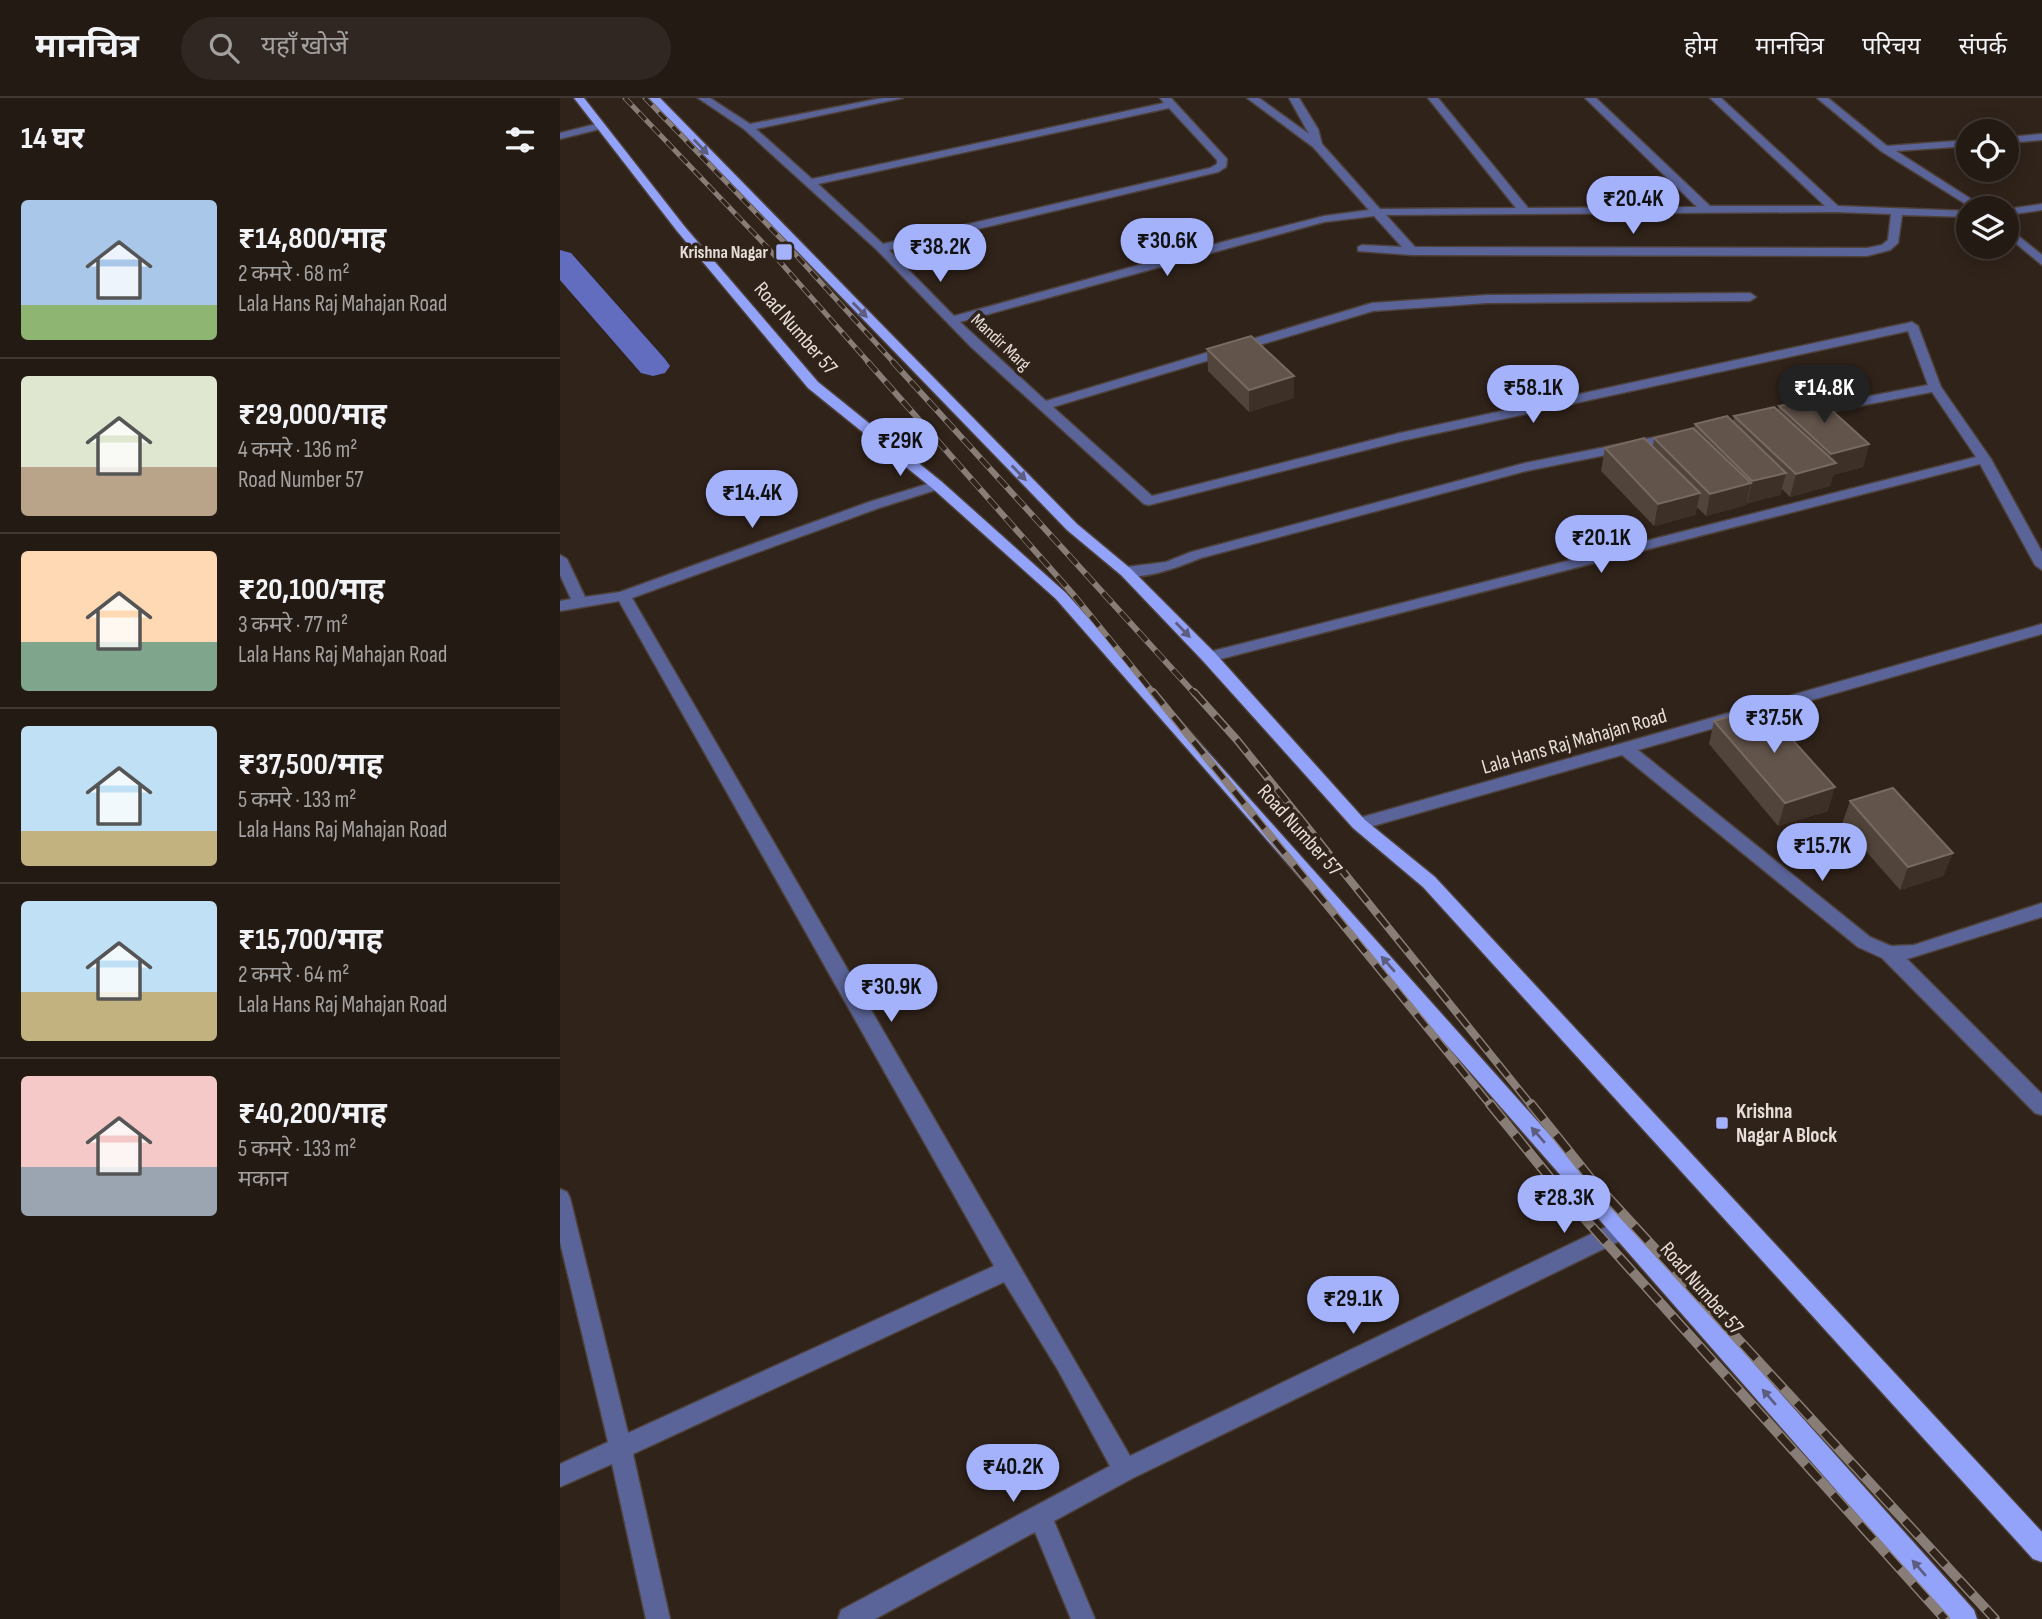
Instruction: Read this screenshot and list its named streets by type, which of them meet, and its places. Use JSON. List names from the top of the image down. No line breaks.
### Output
{"streets":{"main road":["Road Number 57"],"street":["Mandir Marg","Lala Hans Raj Mahajan Road"]},"places":{"transit":["Krishna Nagar","Krishna Nagar A Block"]},"page":{"header":"मानचित्र","search":"यहाँ खोजें","nav":["होम","मानचित्र","परिचय","संपर्क"],"heading":"14 घर","price":["₹20.4K","₹30.6K","₹38.2K","₹58.1K","₹14.8K","₹29K","₹14.4K","₹20.1K","₹37.5K","₹15.7K","₹30.9K","₹28.3K","₹29.1K","₹40.2K"],"list":[{"name":"₹14,800/माह","note":"2 कमरे · 68 m² · Lala Hans Raj Mahajan Road"},{"name":"₹29,000/माह","note":"4 कमरे · 136 m² · Road Number 57"},{"name":"₹20,100/माह","note":"3 कमरे · 77 m² · Lala Hans Raj Mahajan Road"},{"name":"₹37,500/माह","note":"5 कमरे · 133 m² · Lala Hans Raj Mahajan Road"},{"name":"₹15,700/माह","note":"2 कमरे · 64 m² · Lala Hans Raj Mahajan Road"},{"name":"₹40,200/माह","note":"5 कमरे · 133 m² · मकान"}]}}
